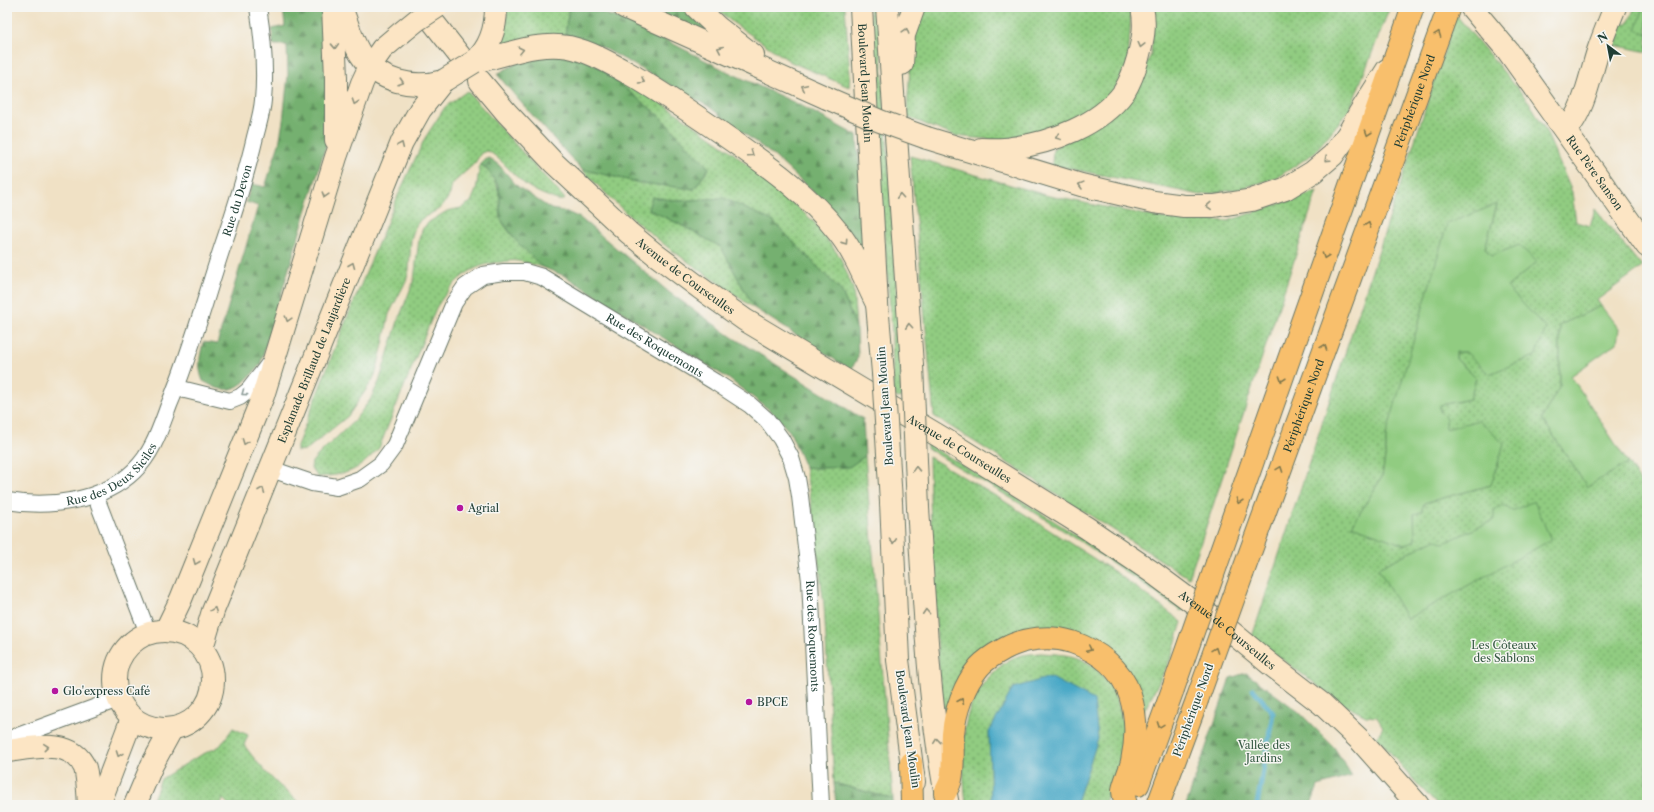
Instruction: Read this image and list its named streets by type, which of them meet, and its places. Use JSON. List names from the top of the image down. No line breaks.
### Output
{"streets":{"highway":["Périphérique Nord"],"main road":["Boulevard Jean Moulin","Rue Père Sanson","Avenue de Courseulles","Esplanade Brillaud de Laujardière"],"street":["Rue du Devon","Rue des Roquemonts","Rue des Deux Siciles"]},"crossings":[["Rue du Devon","Rue des Deux Siciles"],["Rue des Roquemonts","Esplanade Brillaud de Laujardière"]],"parks":["Les Côteaux des Sablons","Vallée des Jardins"],"places":["Agrial","Glo'express Café","BPCE"],"north":"top left"}
